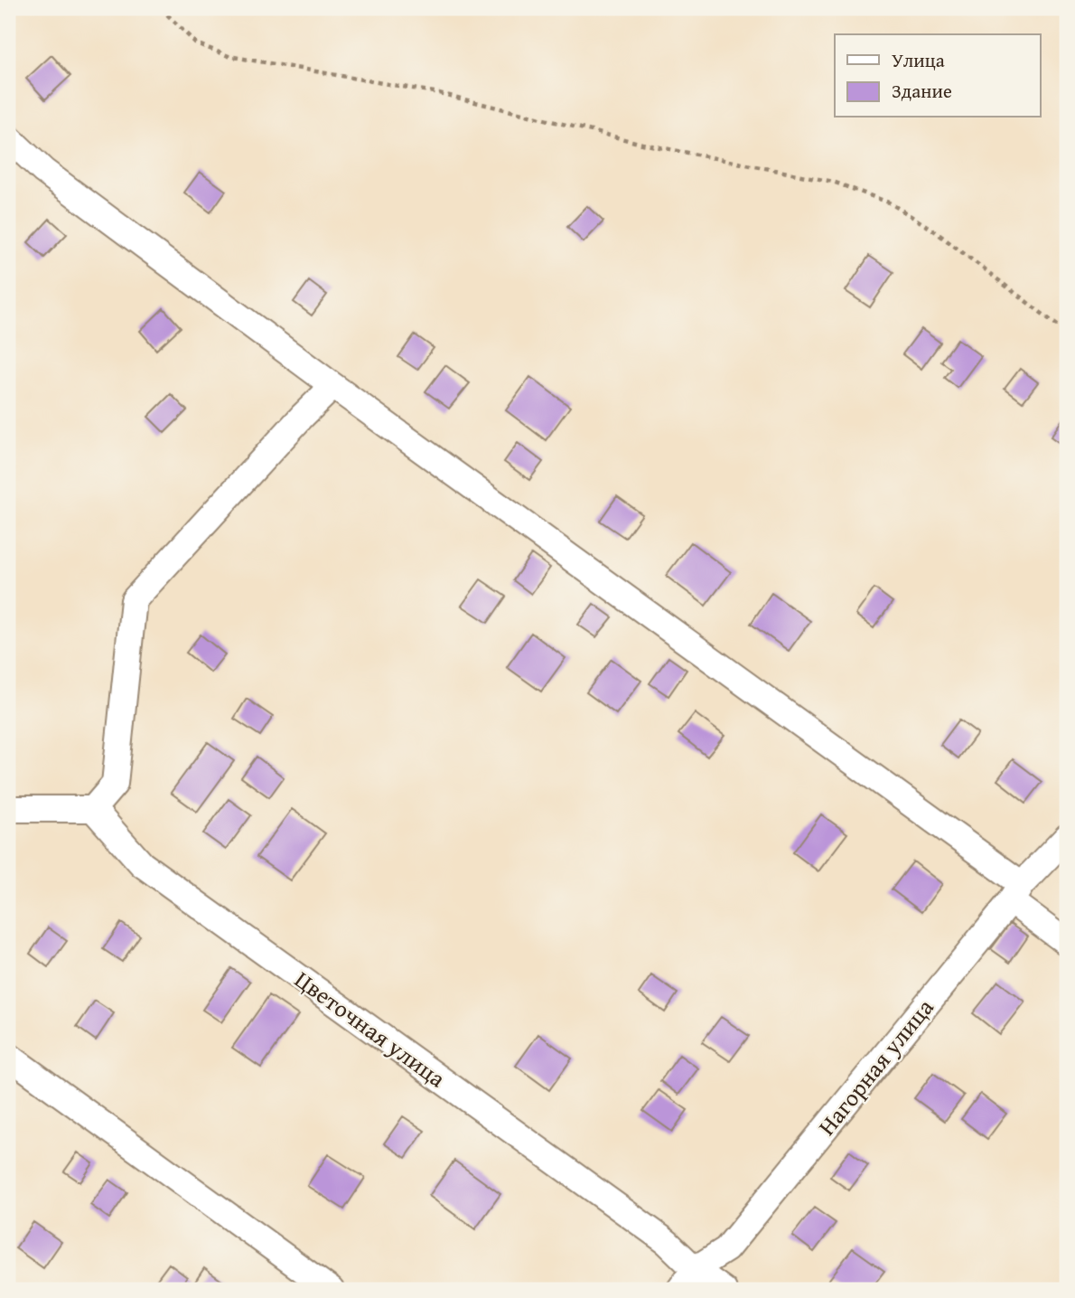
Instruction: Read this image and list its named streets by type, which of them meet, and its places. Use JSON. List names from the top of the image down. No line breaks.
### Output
{"streets":{"street":["Цветочная улица","Нагорная улица"]},"crossings":[["Цветочная улица","Нагорная улица"]],"legend":["Улица","Здание"]}
